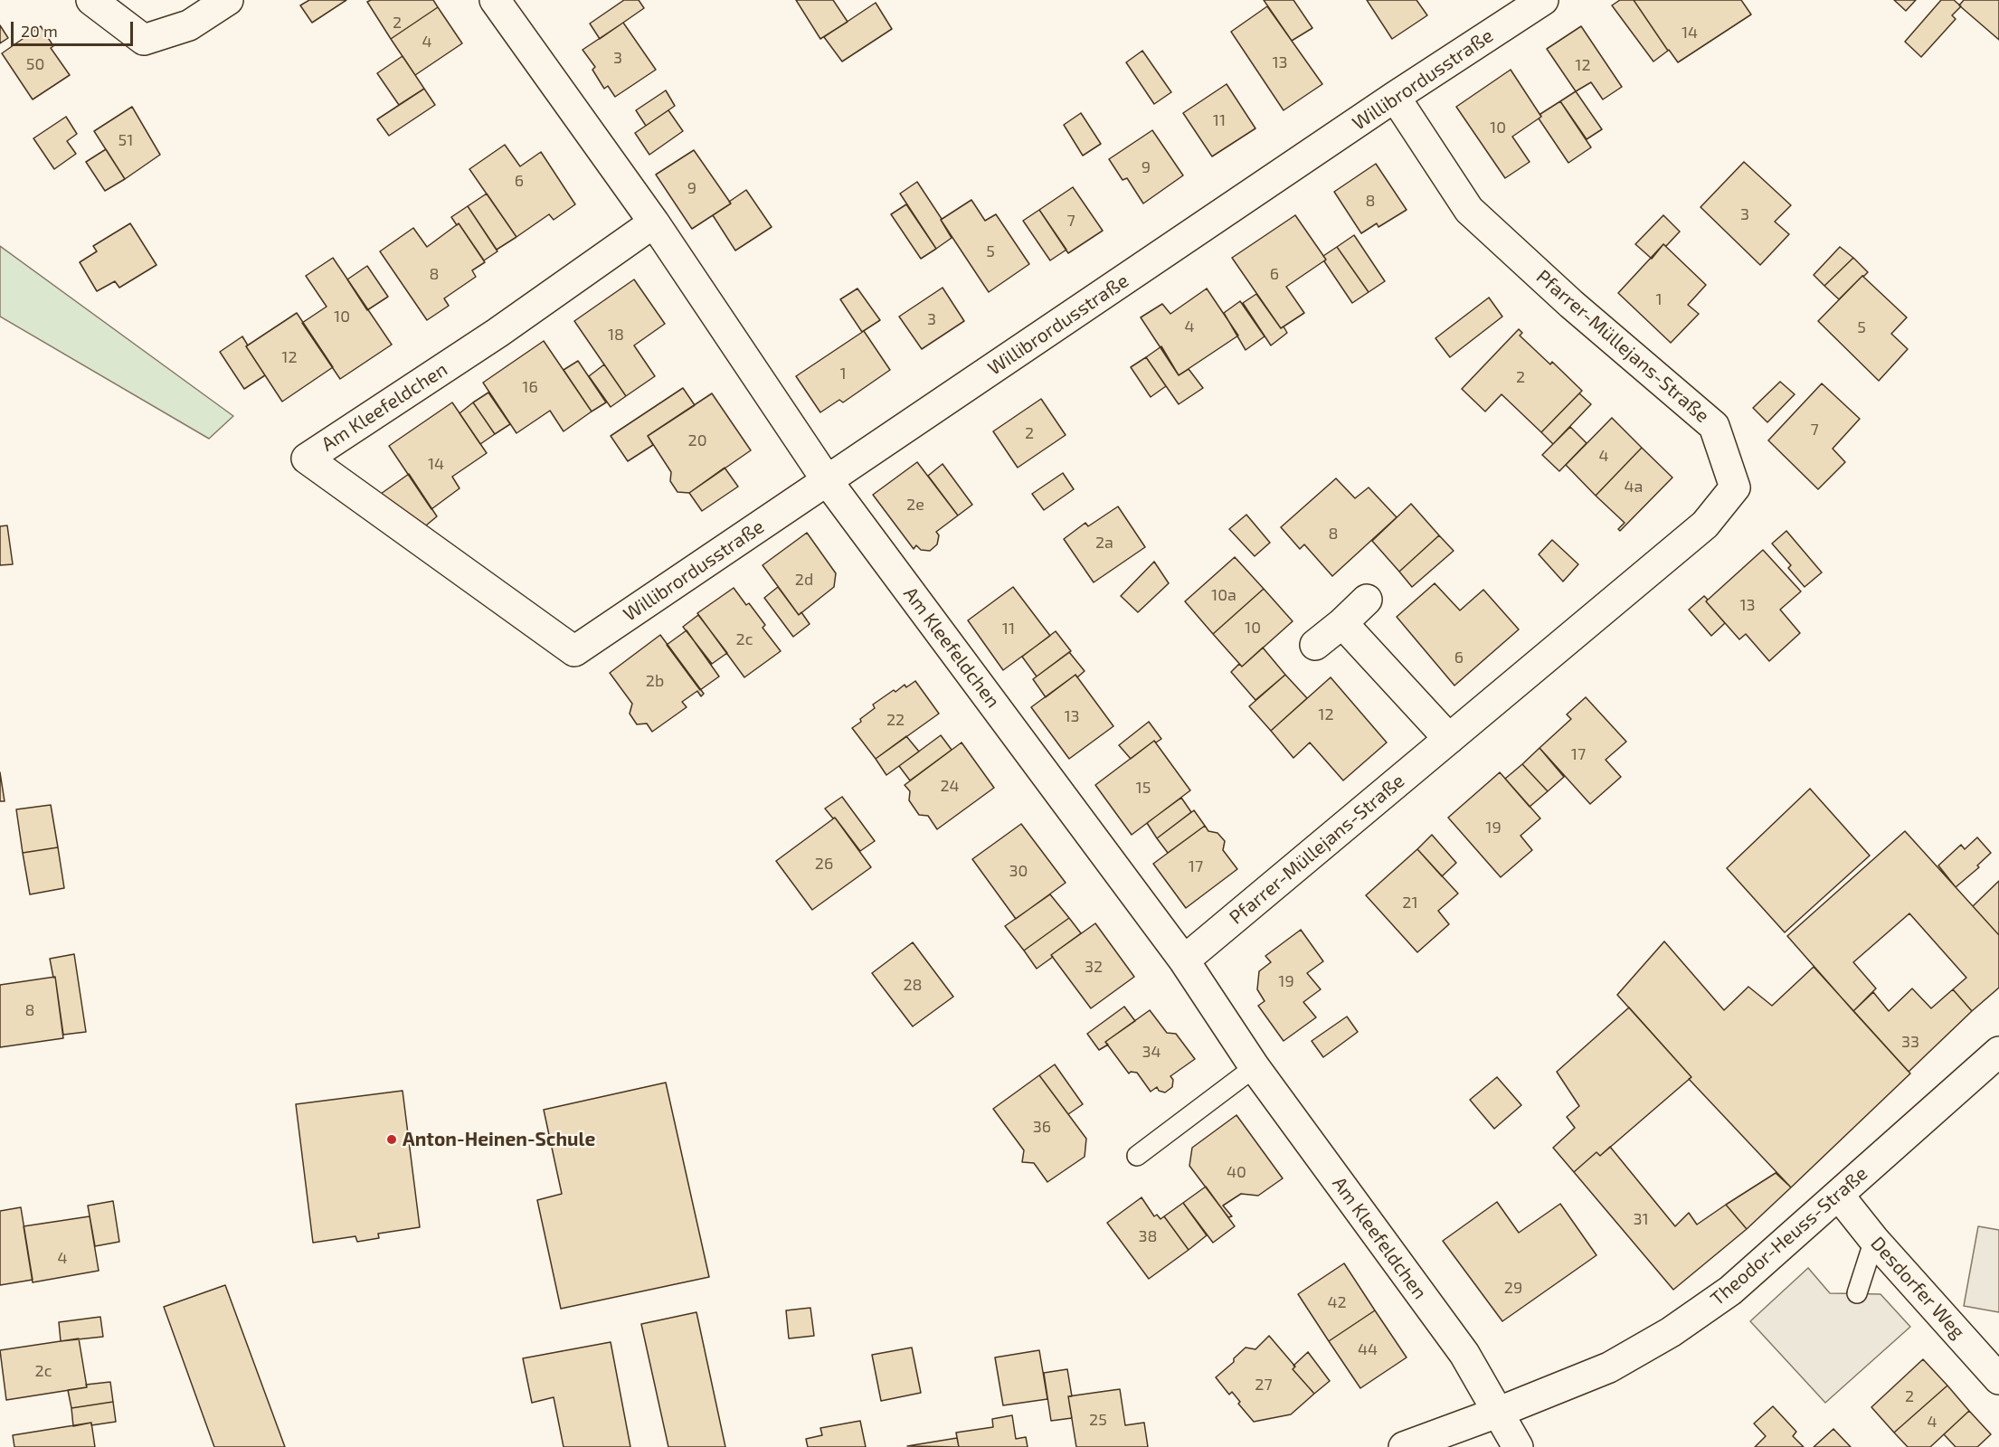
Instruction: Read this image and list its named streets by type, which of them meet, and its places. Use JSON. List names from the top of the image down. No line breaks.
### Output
{"streets":{"street":["Willibrordusstraße","Pfarrer-Müllejans-Straße","Am Kleefeldchen","Theodor-Heuss-Straße","Desdorfer Weg"]},"crossings":[["Willibrordusstraße","Pfarrer-Müllejans-Straße"],["Willibrordusstraße","Am Kleefeldchen"],["Pfarrer-Müllejans-Straße","Am Kleefeldchen"],["Am Kleefeldchen","Theodor-Heuss-Straße"],["Theodor-Heuss-Straße","Desdorfer Weg"]],"places":["Anton-Heinen-Schule"],"house_numbers":["2","14","4","3","13","50","12","11","10","51","9","6","9","8","3","7","5","8","6","1","10","3","4","5","18","12","1","2","16","7","2","20","4","14","4a","2e","8","2a","2d","10a","13","10","11","2c","6","2b","12","13","22","17","24","15","19","26","17","30","21","32","19","28","8","33","34","36","40","31","38","4","29","42","44","2c","27","2","25","4"],"scale_bar":"20 m"}
